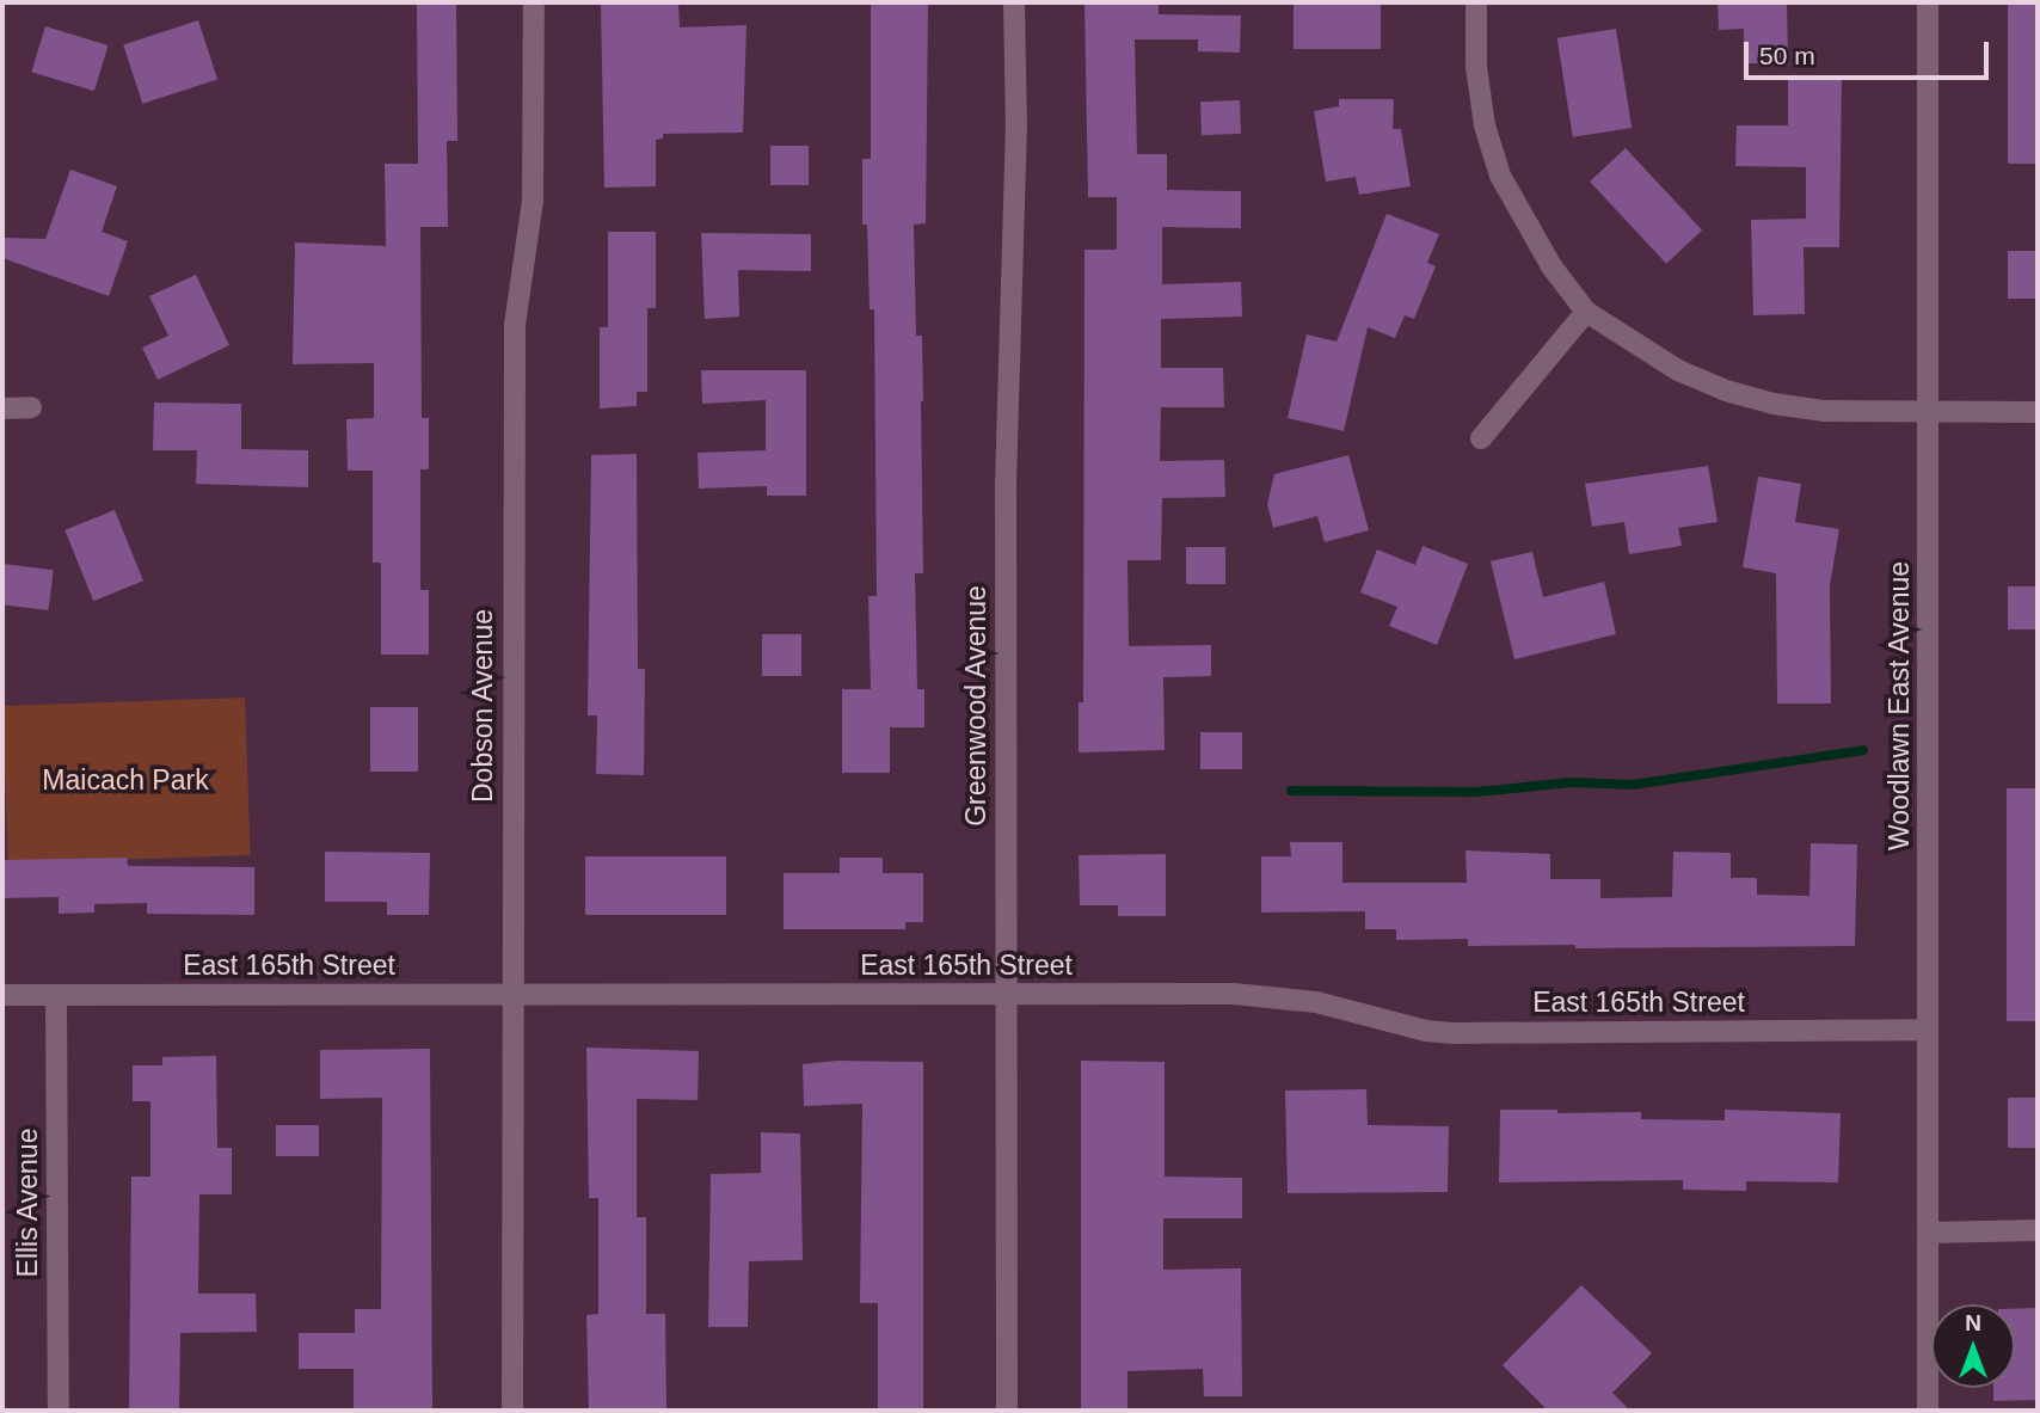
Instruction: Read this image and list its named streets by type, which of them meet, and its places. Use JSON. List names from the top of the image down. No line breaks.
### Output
{"streets":{"street":["Dobson Avenue","Greenwood Avenue","Woodlawn East Avenue","East 165th Street","Ellis Avenue"]},"crossings":[["Dobson Avenue","East 165th Street"],["Greenwood Avenue","East 165th Street"],["Woodlawn East Avenue","East 165th Street"],["East 165th Street","Ellis Avenue"]],"parks":["Maicach Park"],"scale_bar":"50 m","north":"top"}
